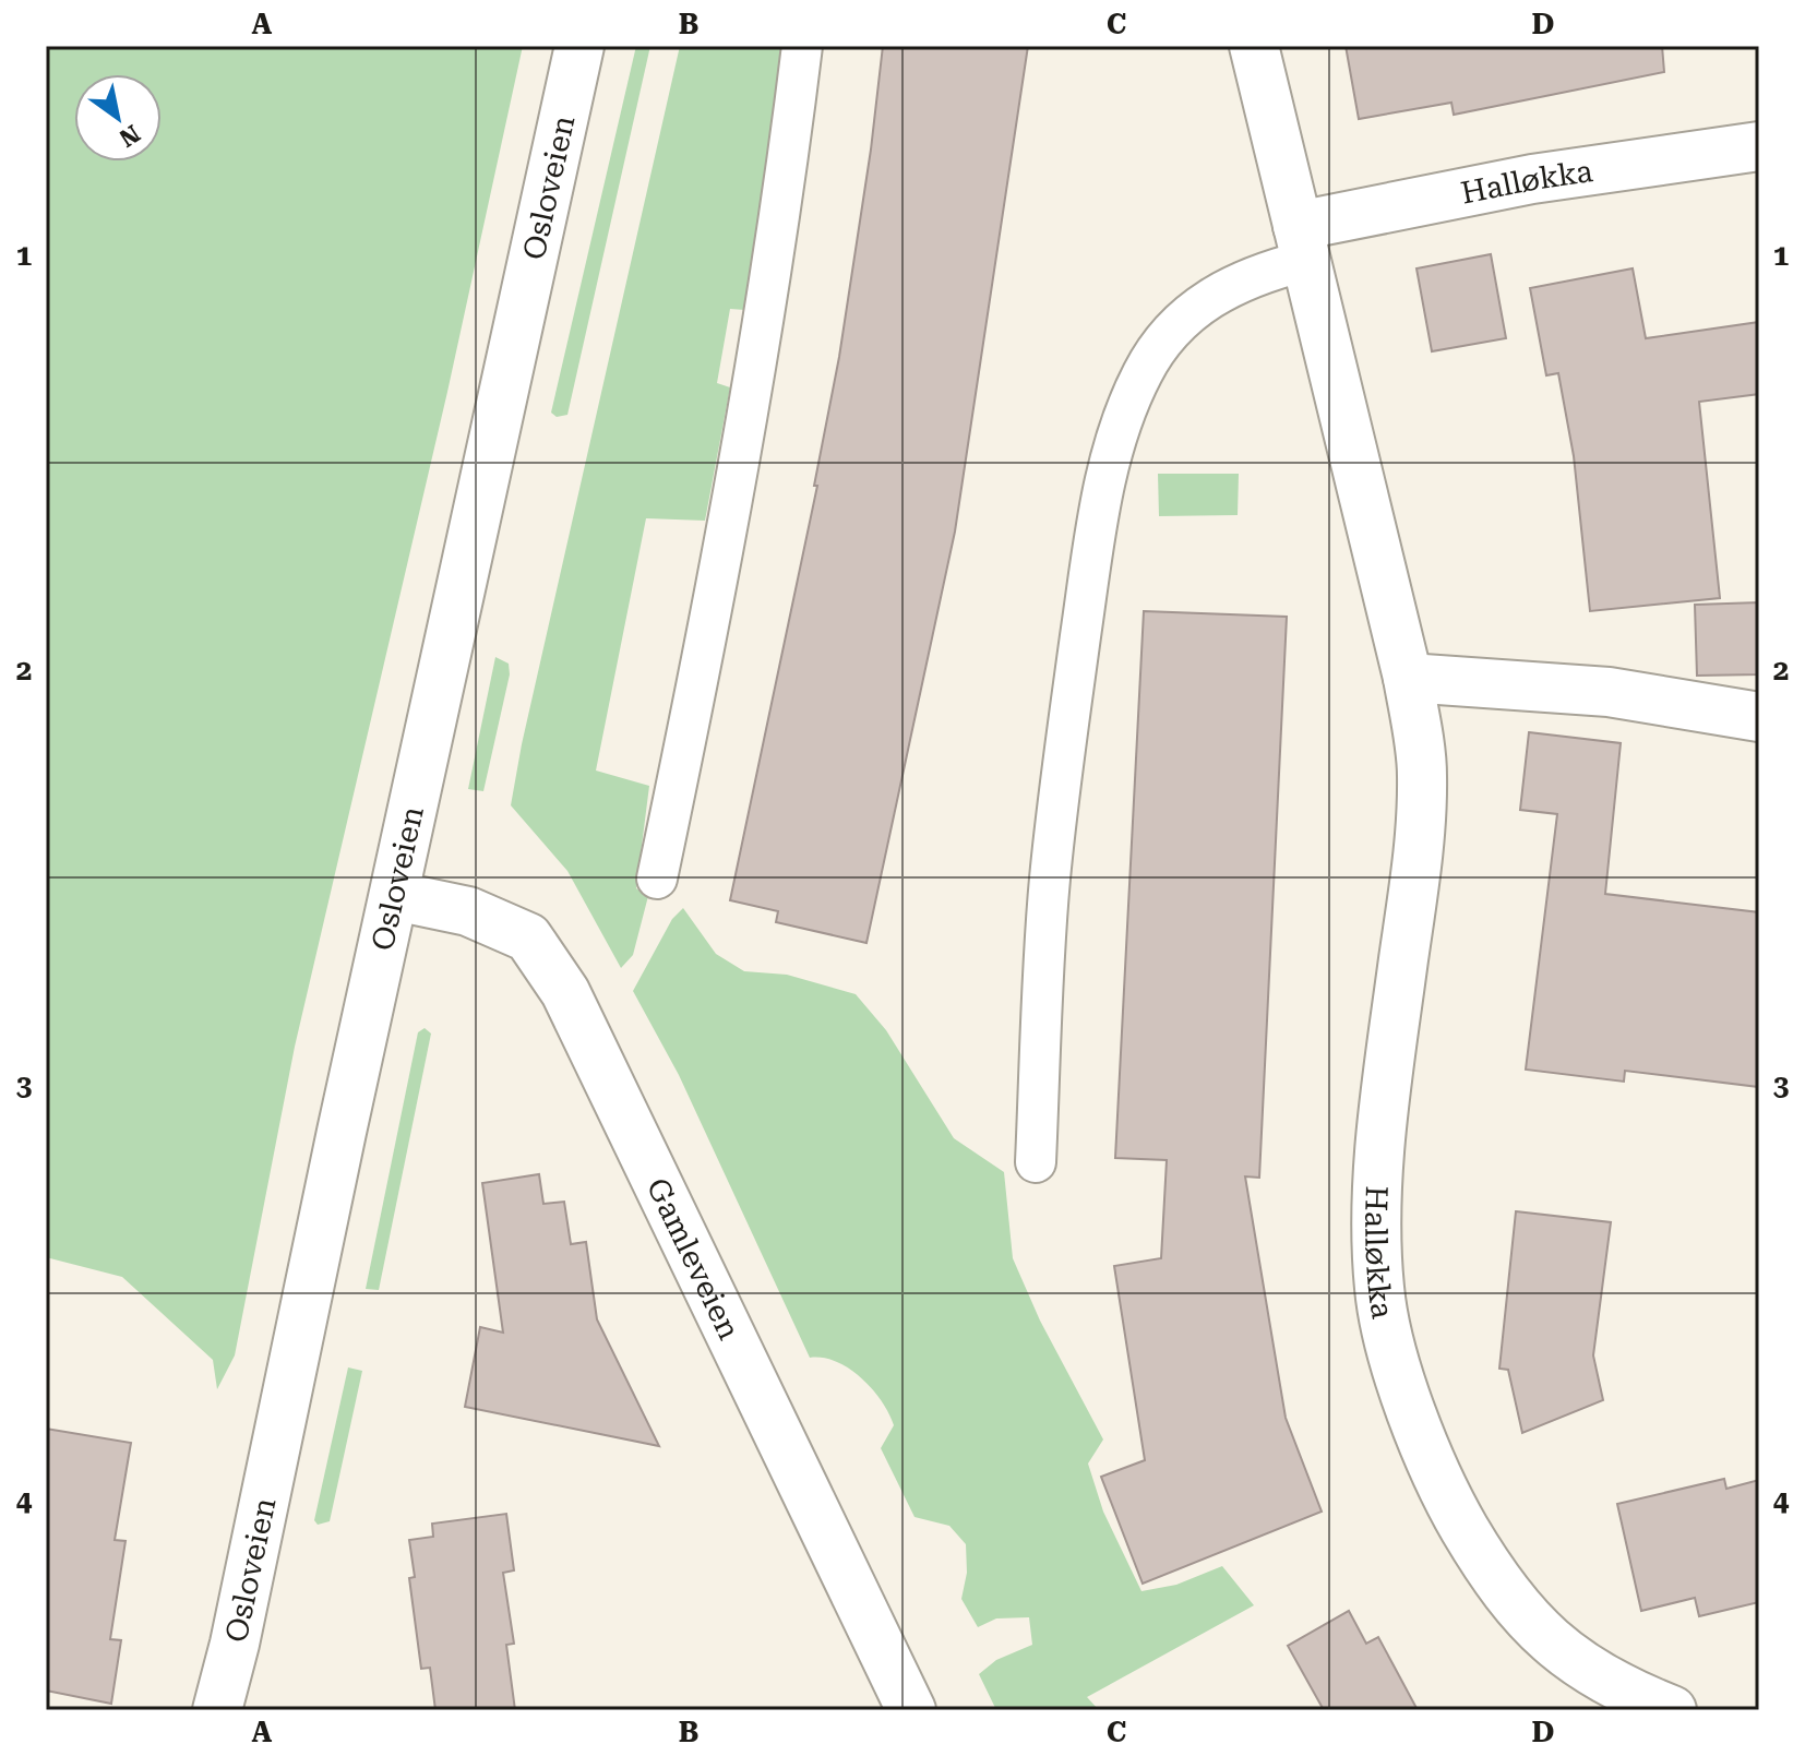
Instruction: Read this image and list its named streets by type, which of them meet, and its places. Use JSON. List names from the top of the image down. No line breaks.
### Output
{"streets":{"street":["Halløkka","Osloveien","Gamleveien"]},"crossings":[["Osloveien","Gamleveien"]],"north":"bottom right","grid":{"columns":["A","B","C","D"],"rows":["1","2","3","4"]}}
